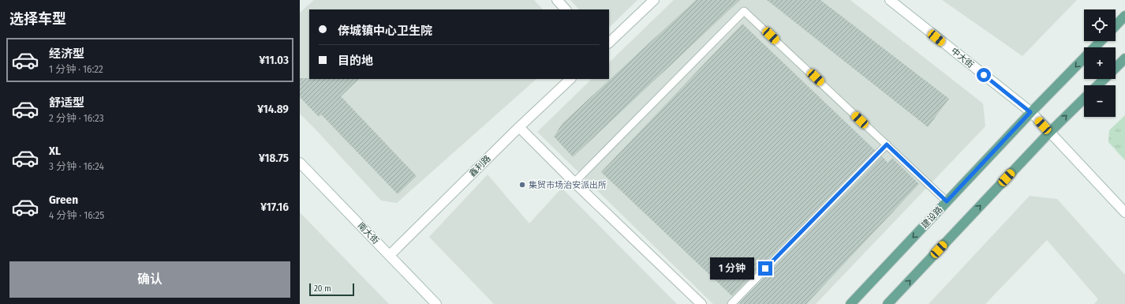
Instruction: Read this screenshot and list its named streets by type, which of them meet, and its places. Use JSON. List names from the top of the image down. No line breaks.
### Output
{"streets":{"main road":["建设路"],"street":["中大街","鑫利路","南大街"]},"crossings":[["中大街","建设路"],["鑫利路","南大街"]],"places":["集贸市场治安派出所"],"scale_bar":"20 m","page":{"heading":"选择车型","map_buttons":["+","−"],"banner":["倴城镇中心卫生院","目的地"],"list":[{"name":"经济型","note":"1 分钟 · 16:22","value":"¥11.03"},{"name":"舒适型","note":"2 分钟 · 16:23","value":"¥14.89"},{"name":"XL","note":"3 分钟 · 16:24","value":"¥18.75"},{"name":"Green","note":"4 分钟 · 16:25","value":"¥17.16"}],"buttons":"确认","bubble":"1 分钟","scale":"20 m"}}
